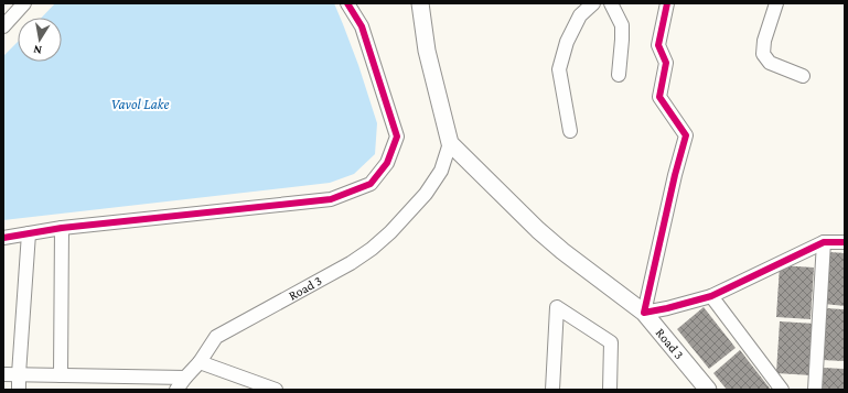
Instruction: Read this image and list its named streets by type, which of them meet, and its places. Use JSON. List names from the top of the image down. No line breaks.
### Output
{"streets":{"street":["Road 3"]},"water":["Vavol Lake"],"north":"bottom"}
